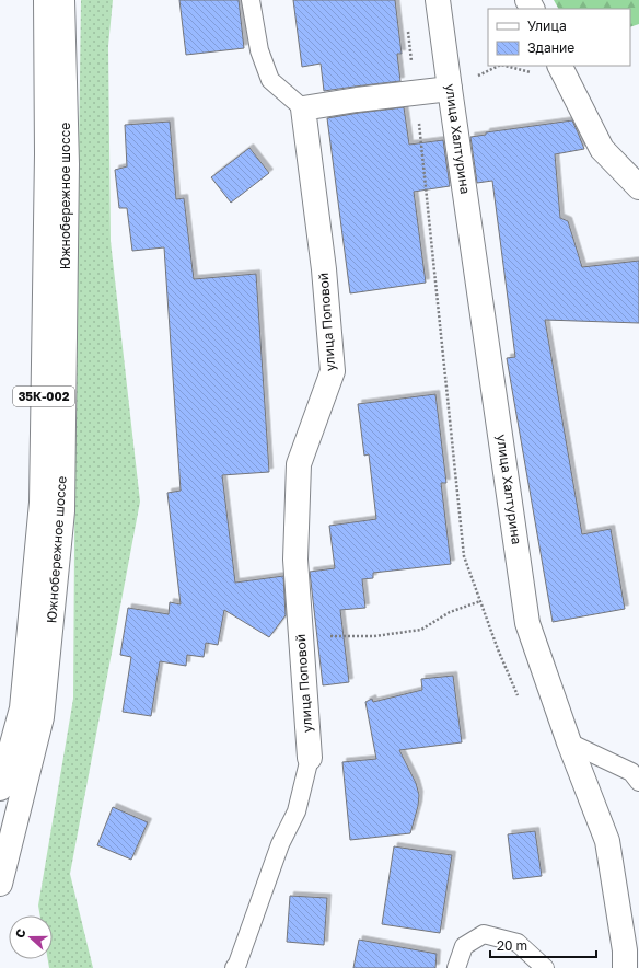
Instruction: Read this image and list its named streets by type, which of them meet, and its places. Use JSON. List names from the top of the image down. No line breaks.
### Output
{"streets":{"main road":["улица Халтурина","Южнобережное шоссе","улица Поповой","35К-002"]},"legend":["Улица","Здание"],"scale_bar":"20 m","north":"left"}
